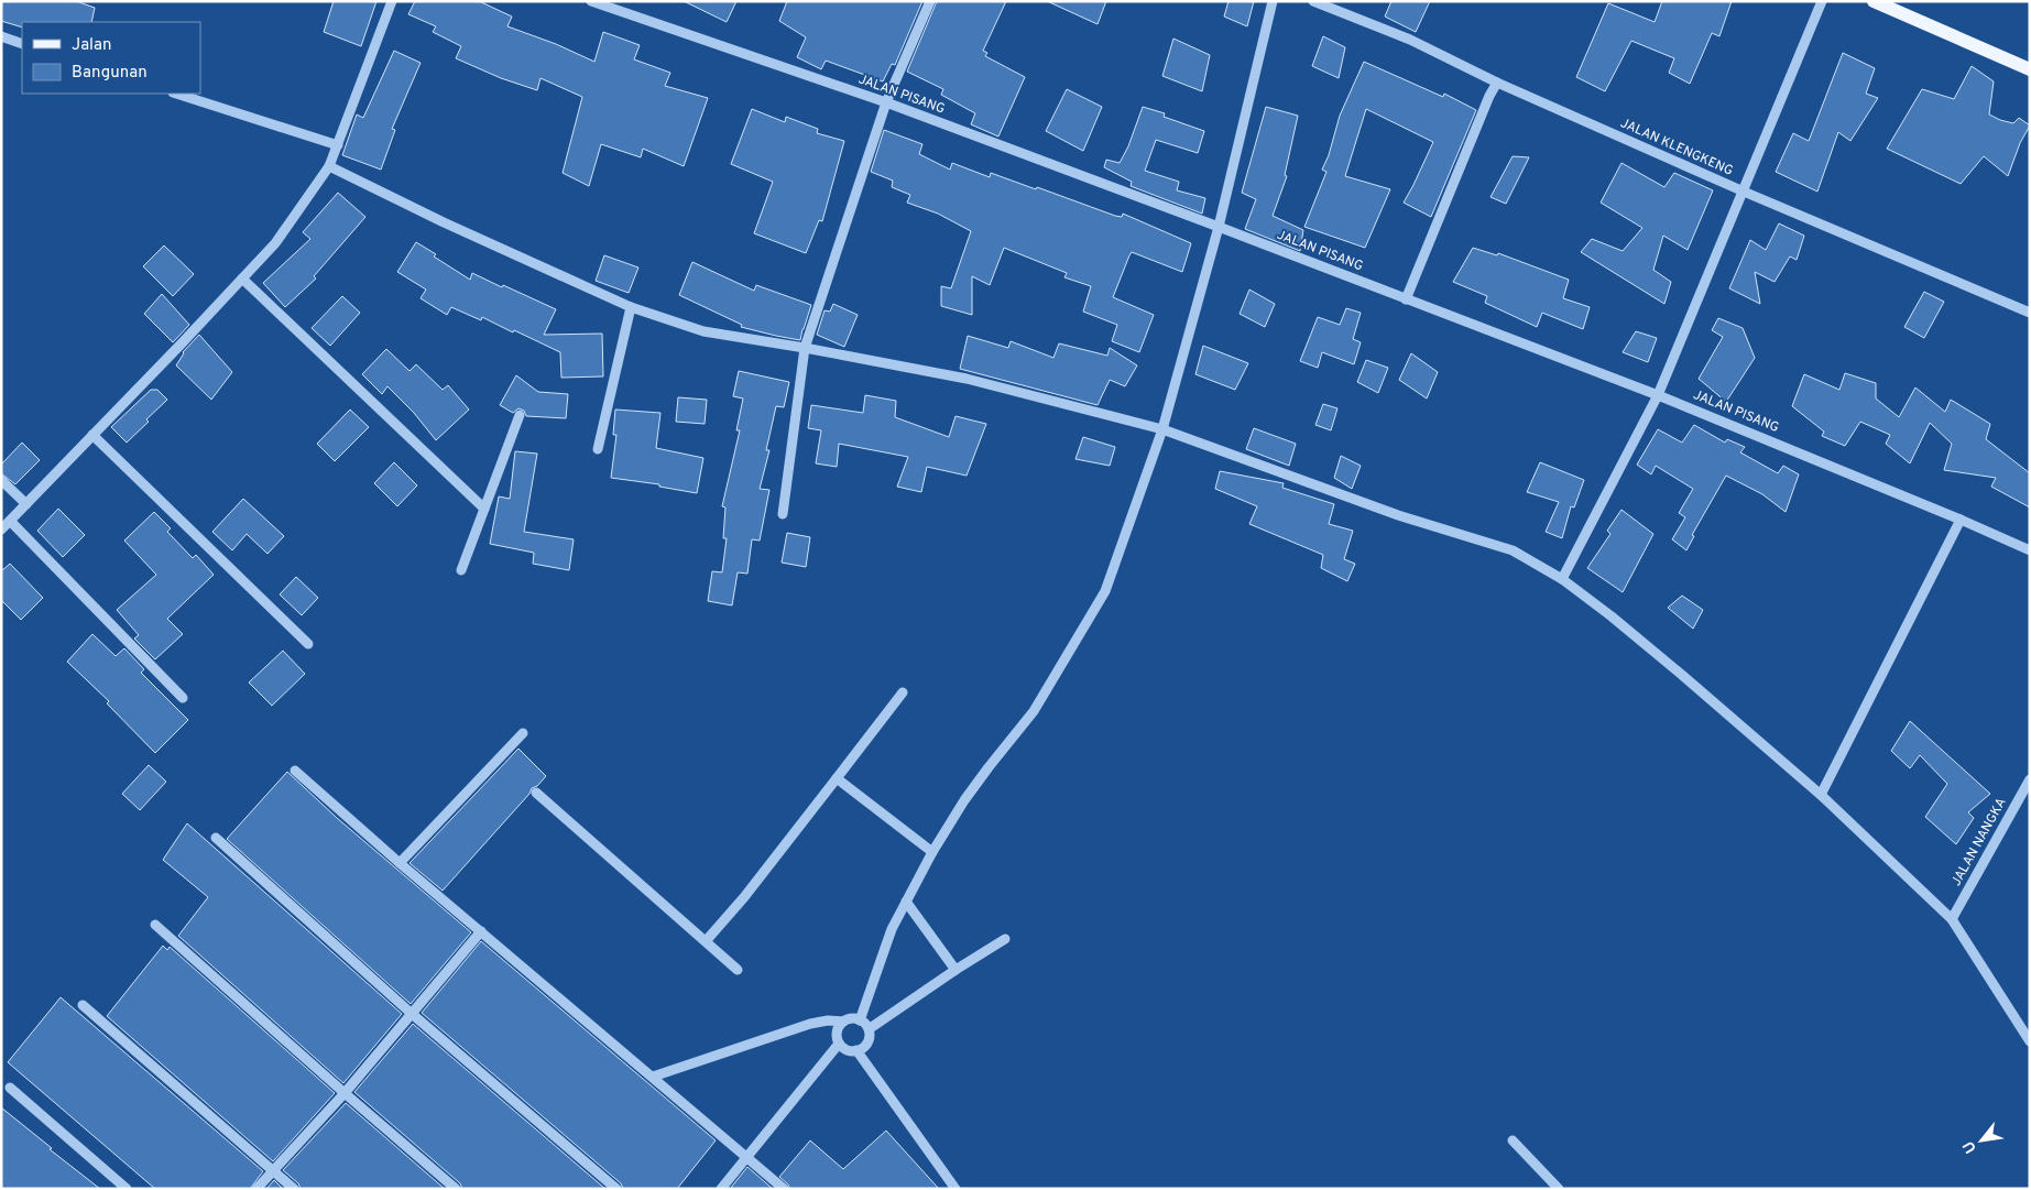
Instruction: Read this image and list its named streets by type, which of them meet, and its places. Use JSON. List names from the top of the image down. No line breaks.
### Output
{"streets":{"street":["JALAN PISANG","JALAN KLENGKENG","JALAN NANGKA"]},"legend":["Jalan","Bangunan"],"north":"bottom left"}
